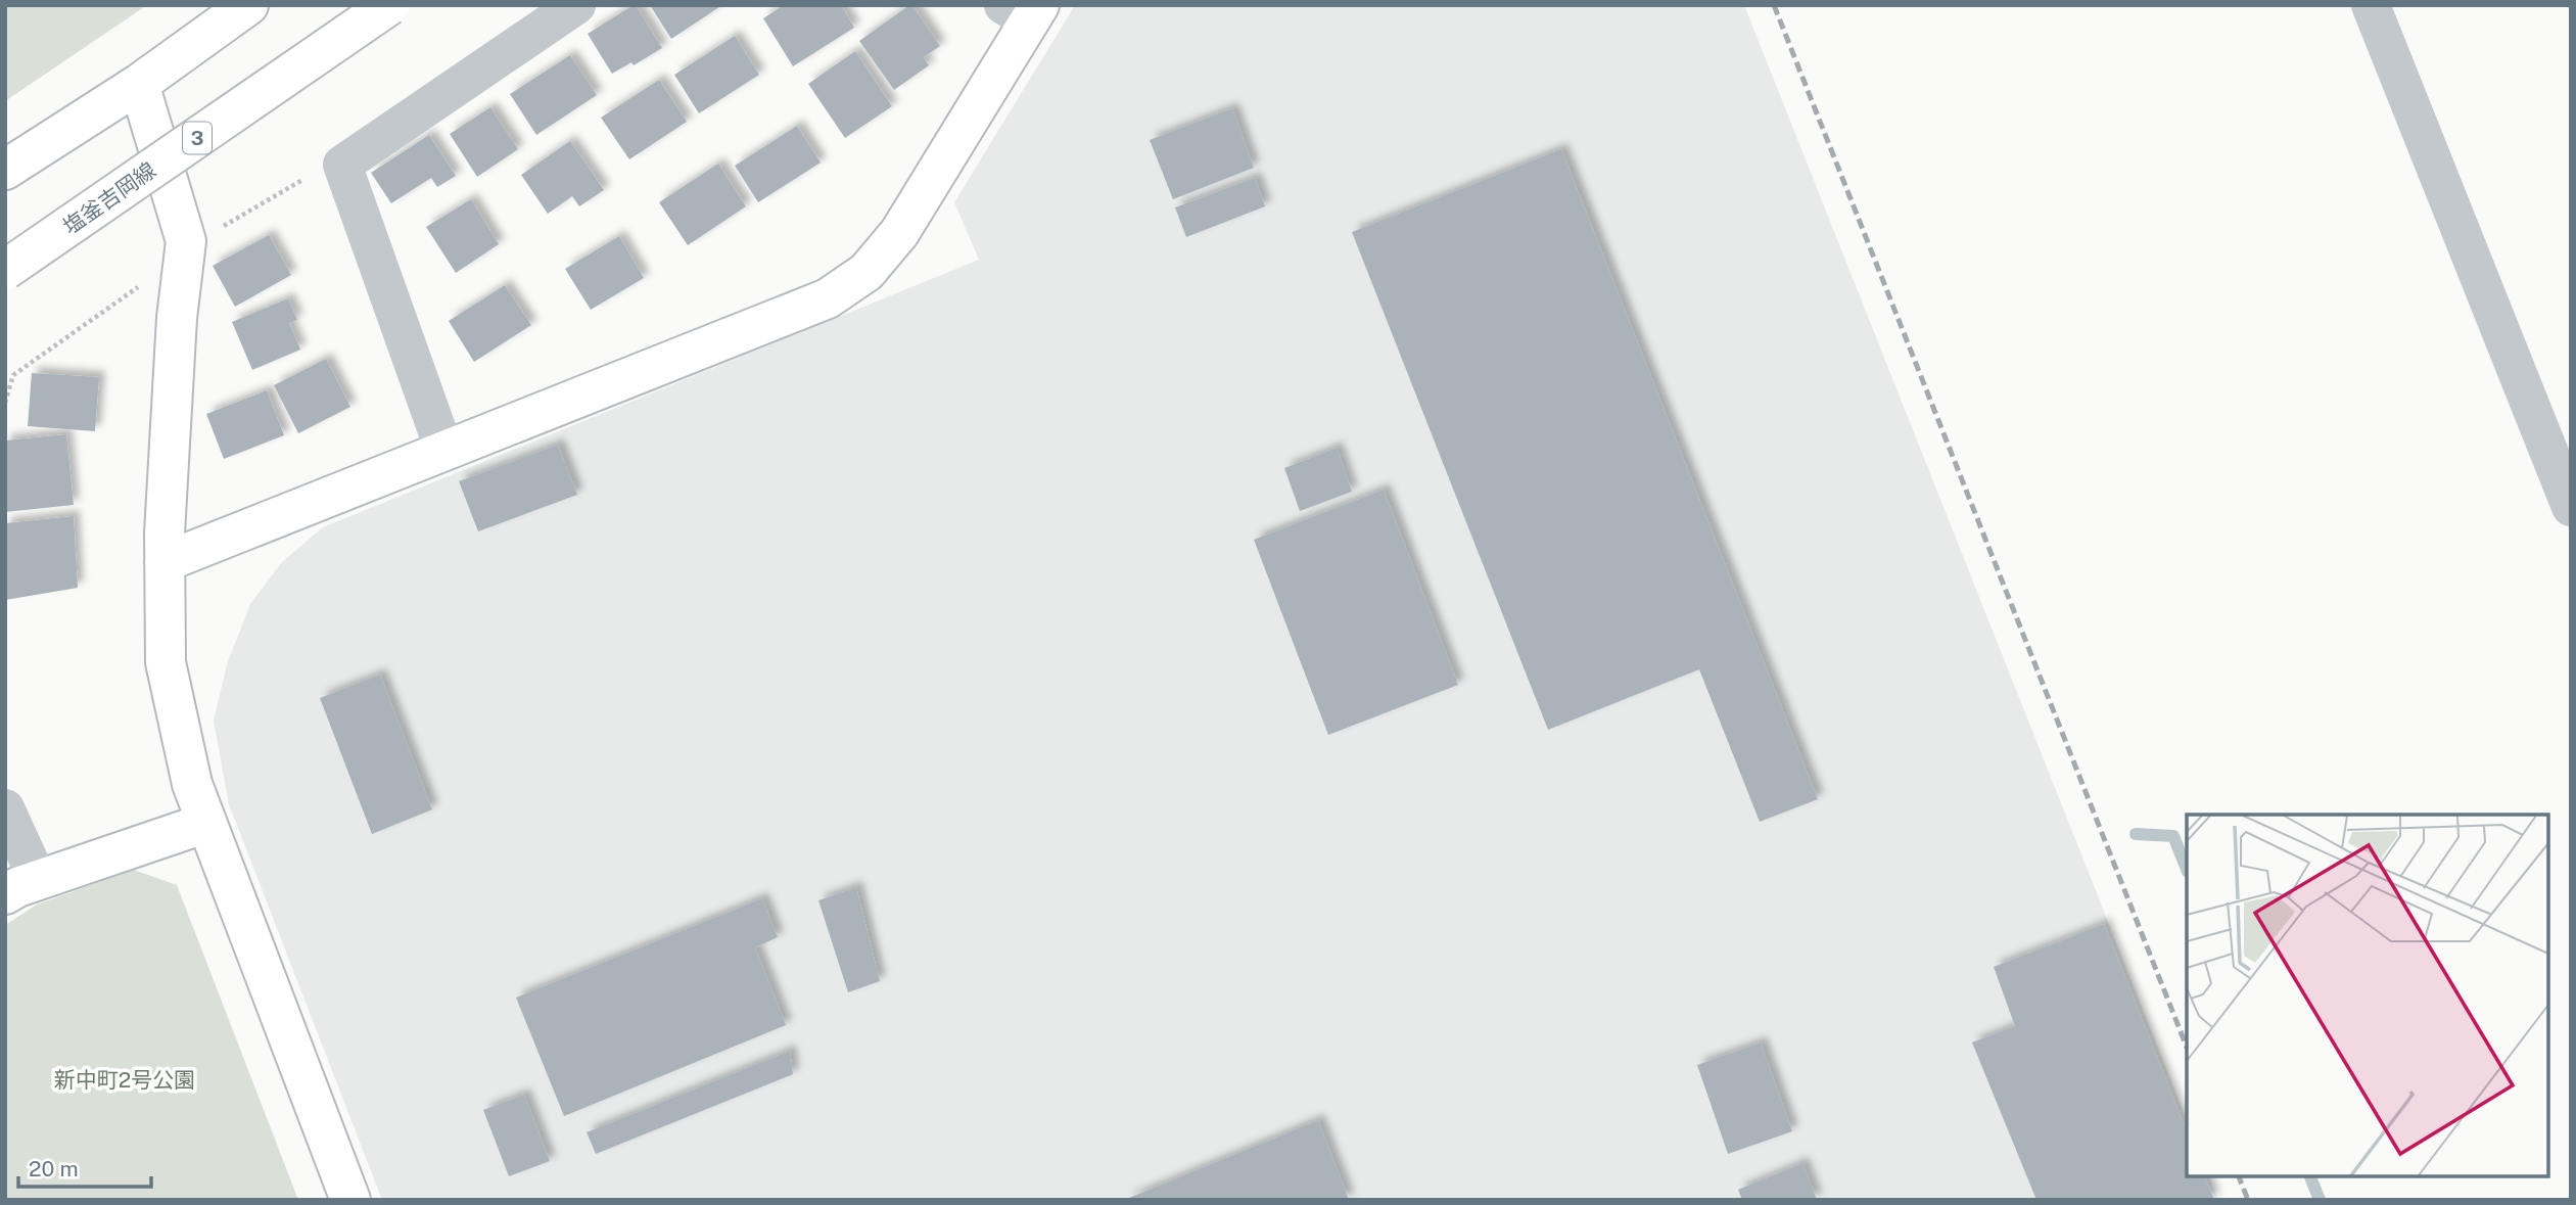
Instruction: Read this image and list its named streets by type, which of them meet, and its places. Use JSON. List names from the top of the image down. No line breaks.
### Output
{"streets":{"street":["3","塩釜吉岡線"]},"parks":["新中町2号公園"],"scale_bar":"20 m"}
